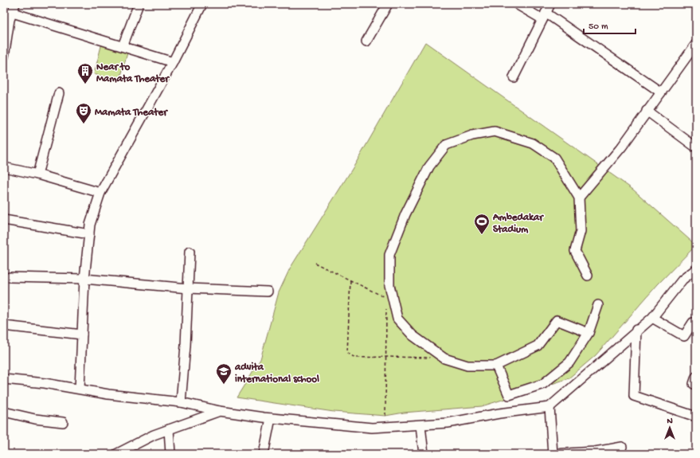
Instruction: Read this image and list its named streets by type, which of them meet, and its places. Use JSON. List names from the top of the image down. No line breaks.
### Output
{"places":{"building":["Near to Mamata Theater"],"theatre":["Mamata Theater"],"sports":["Ambedakar Stadium"],"school or university":["advita international school"]},"scale_bar":"50 m","north":"top"}
